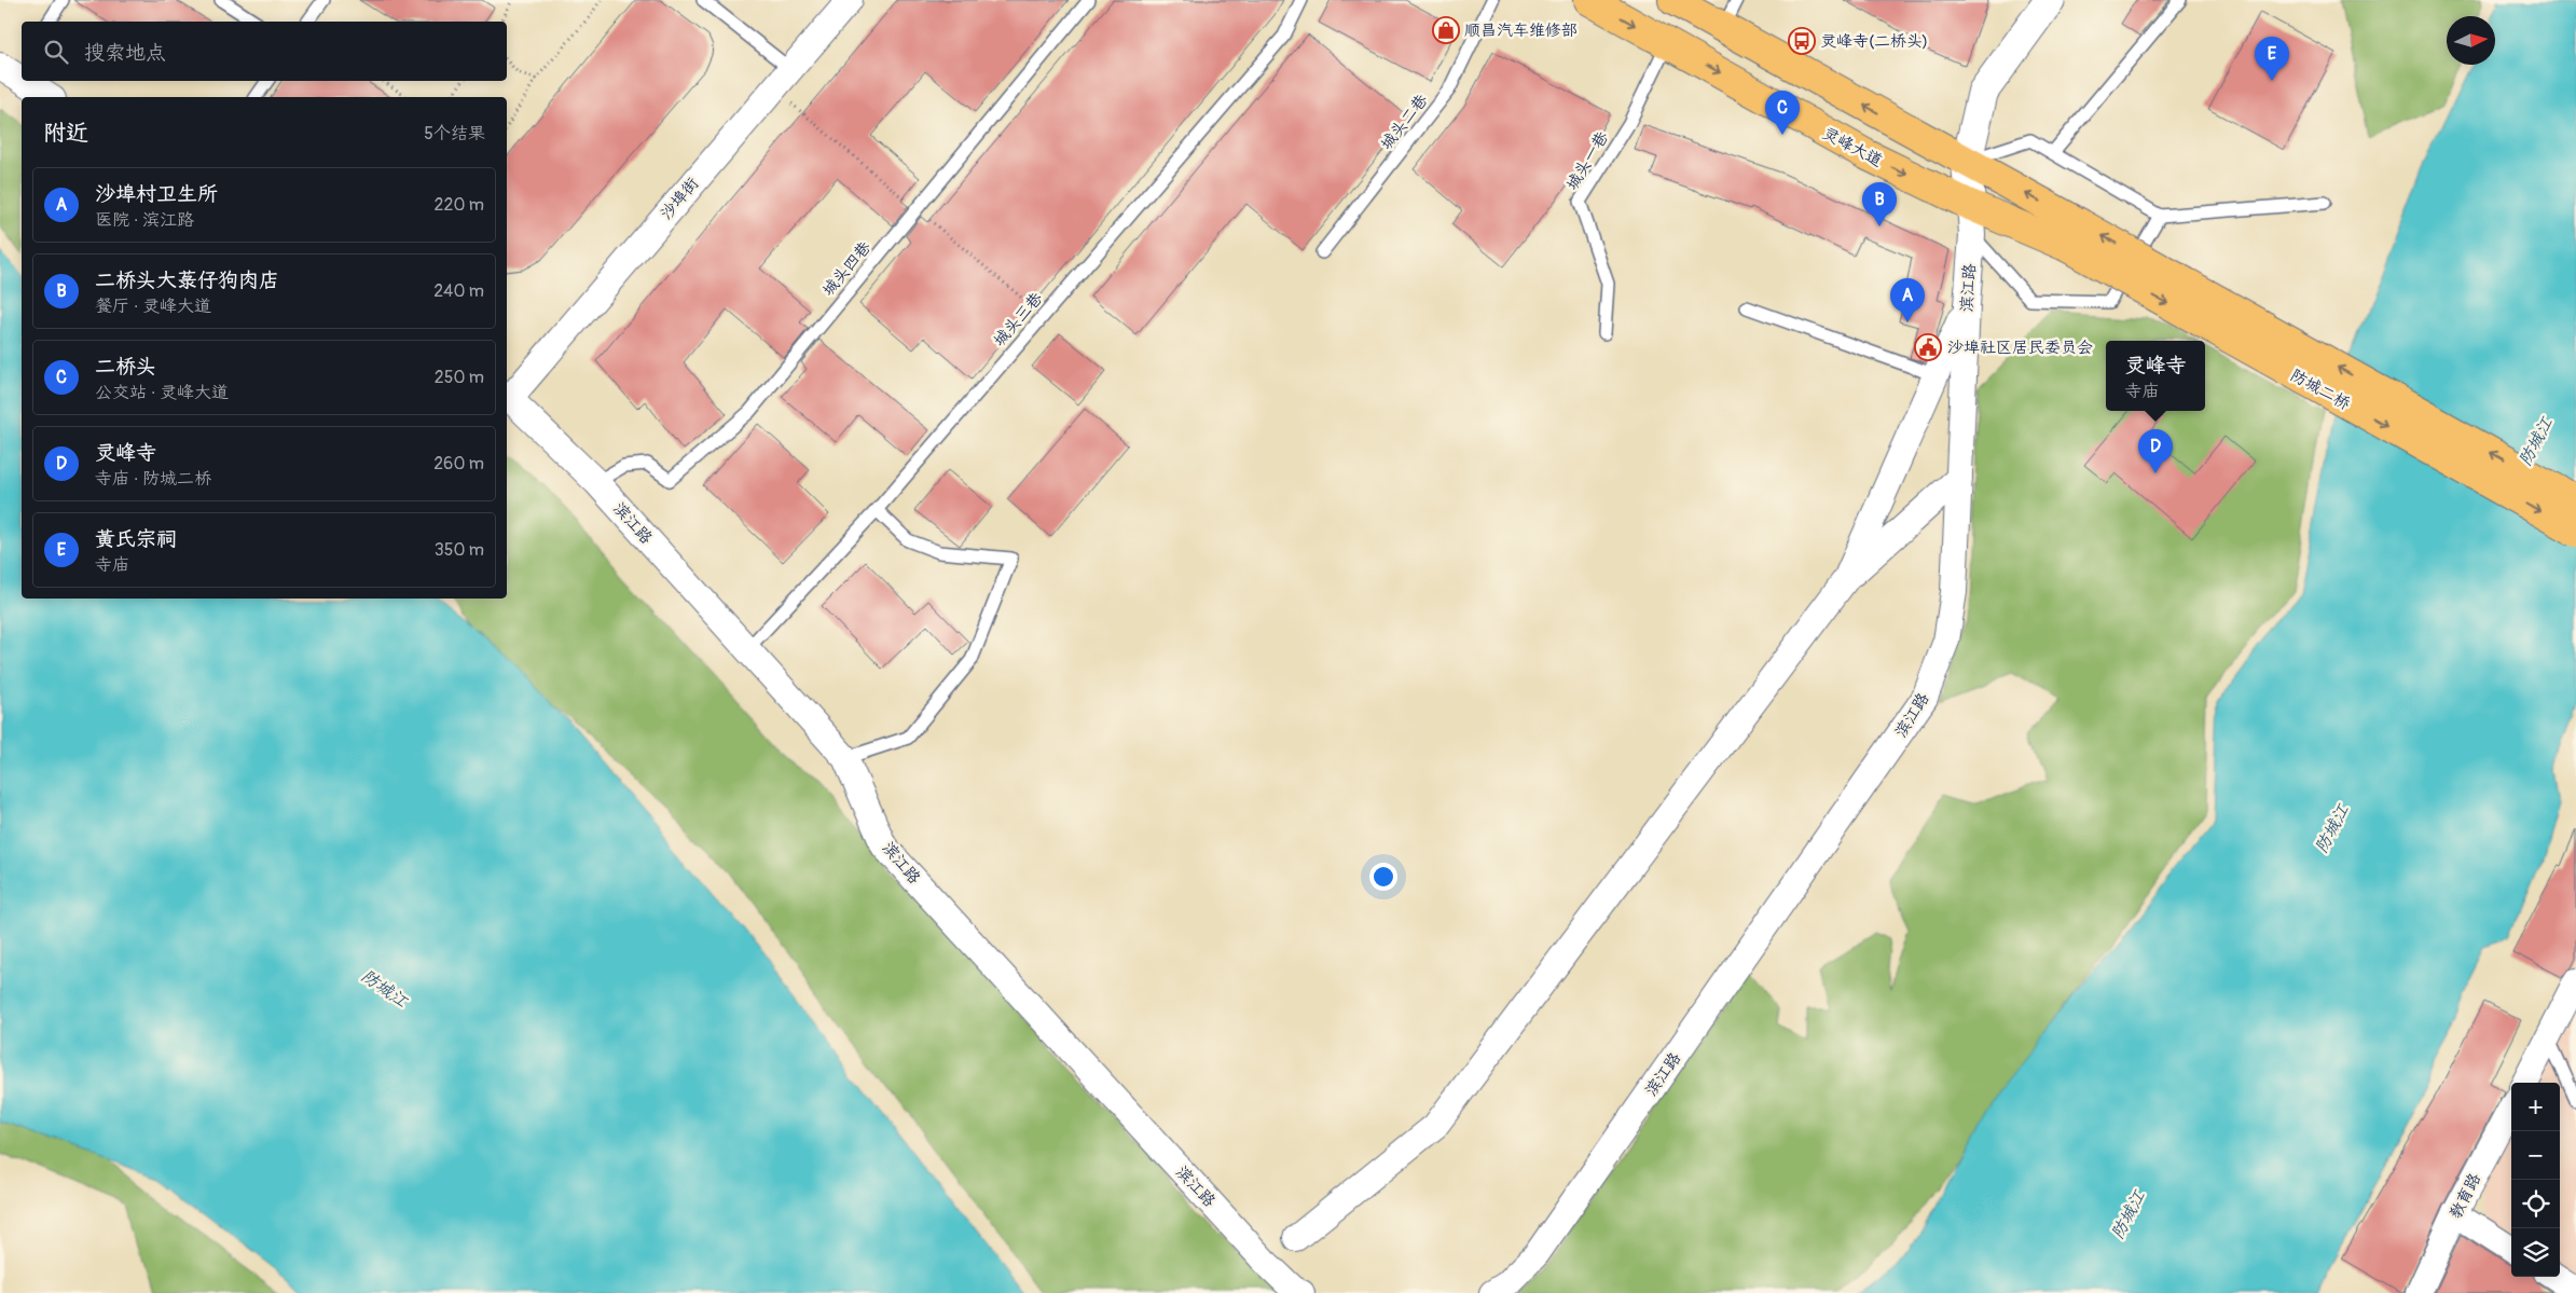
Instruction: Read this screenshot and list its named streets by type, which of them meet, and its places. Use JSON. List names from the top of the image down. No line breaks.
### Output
{"streets":{"main road":["灵峰大道","防城二桥"],"street":["沙埠街","滨江路","教育路"],"lane":["城头二巷","城头一巷","城头四巷","城头三巷"]},"crossings":[["灵峰大道","城头一巷"],["灵峰大道","滨江路"],["灵峰大道","防城二桥"],["沙埠街","滨江路"],["城头四巷","滨江路"],["滨江路","城头三巷"]],"water":["防城江"],"places":{"shop":["顺昌汽车维修部"],"bus stop":["灵峰寺(二桥头)"],"public building":["沙埠社区居民委员会"]},"north":"right","page":{"search":"搜索地点","pins":["E","C","B","A","D"],"heading":["附近","5个结果"],"list":[{"mark":"A","name":"沙埠村卫生所","note":"医院 · 滨江路","value":"220 m"},{"mark":"B","name":"二桥头大菉仔狗肉店","note":"餐厅 · 灵峰大道","value":"240 m"},{"mark":"C","name":"二桥头","note":"公交站 · 灵峰大道","value":"250 m"},{"mark":"D","name":"灵峰寺","note":"寺庙 · 防城二桥","value":"260 m"},{"mark":"E","name":"黄氏宗祠","note":"寺庙","value":"350 m"}],"popup":["灵峰寺","寺庙"],"map_buttons":["+","−"]}}
